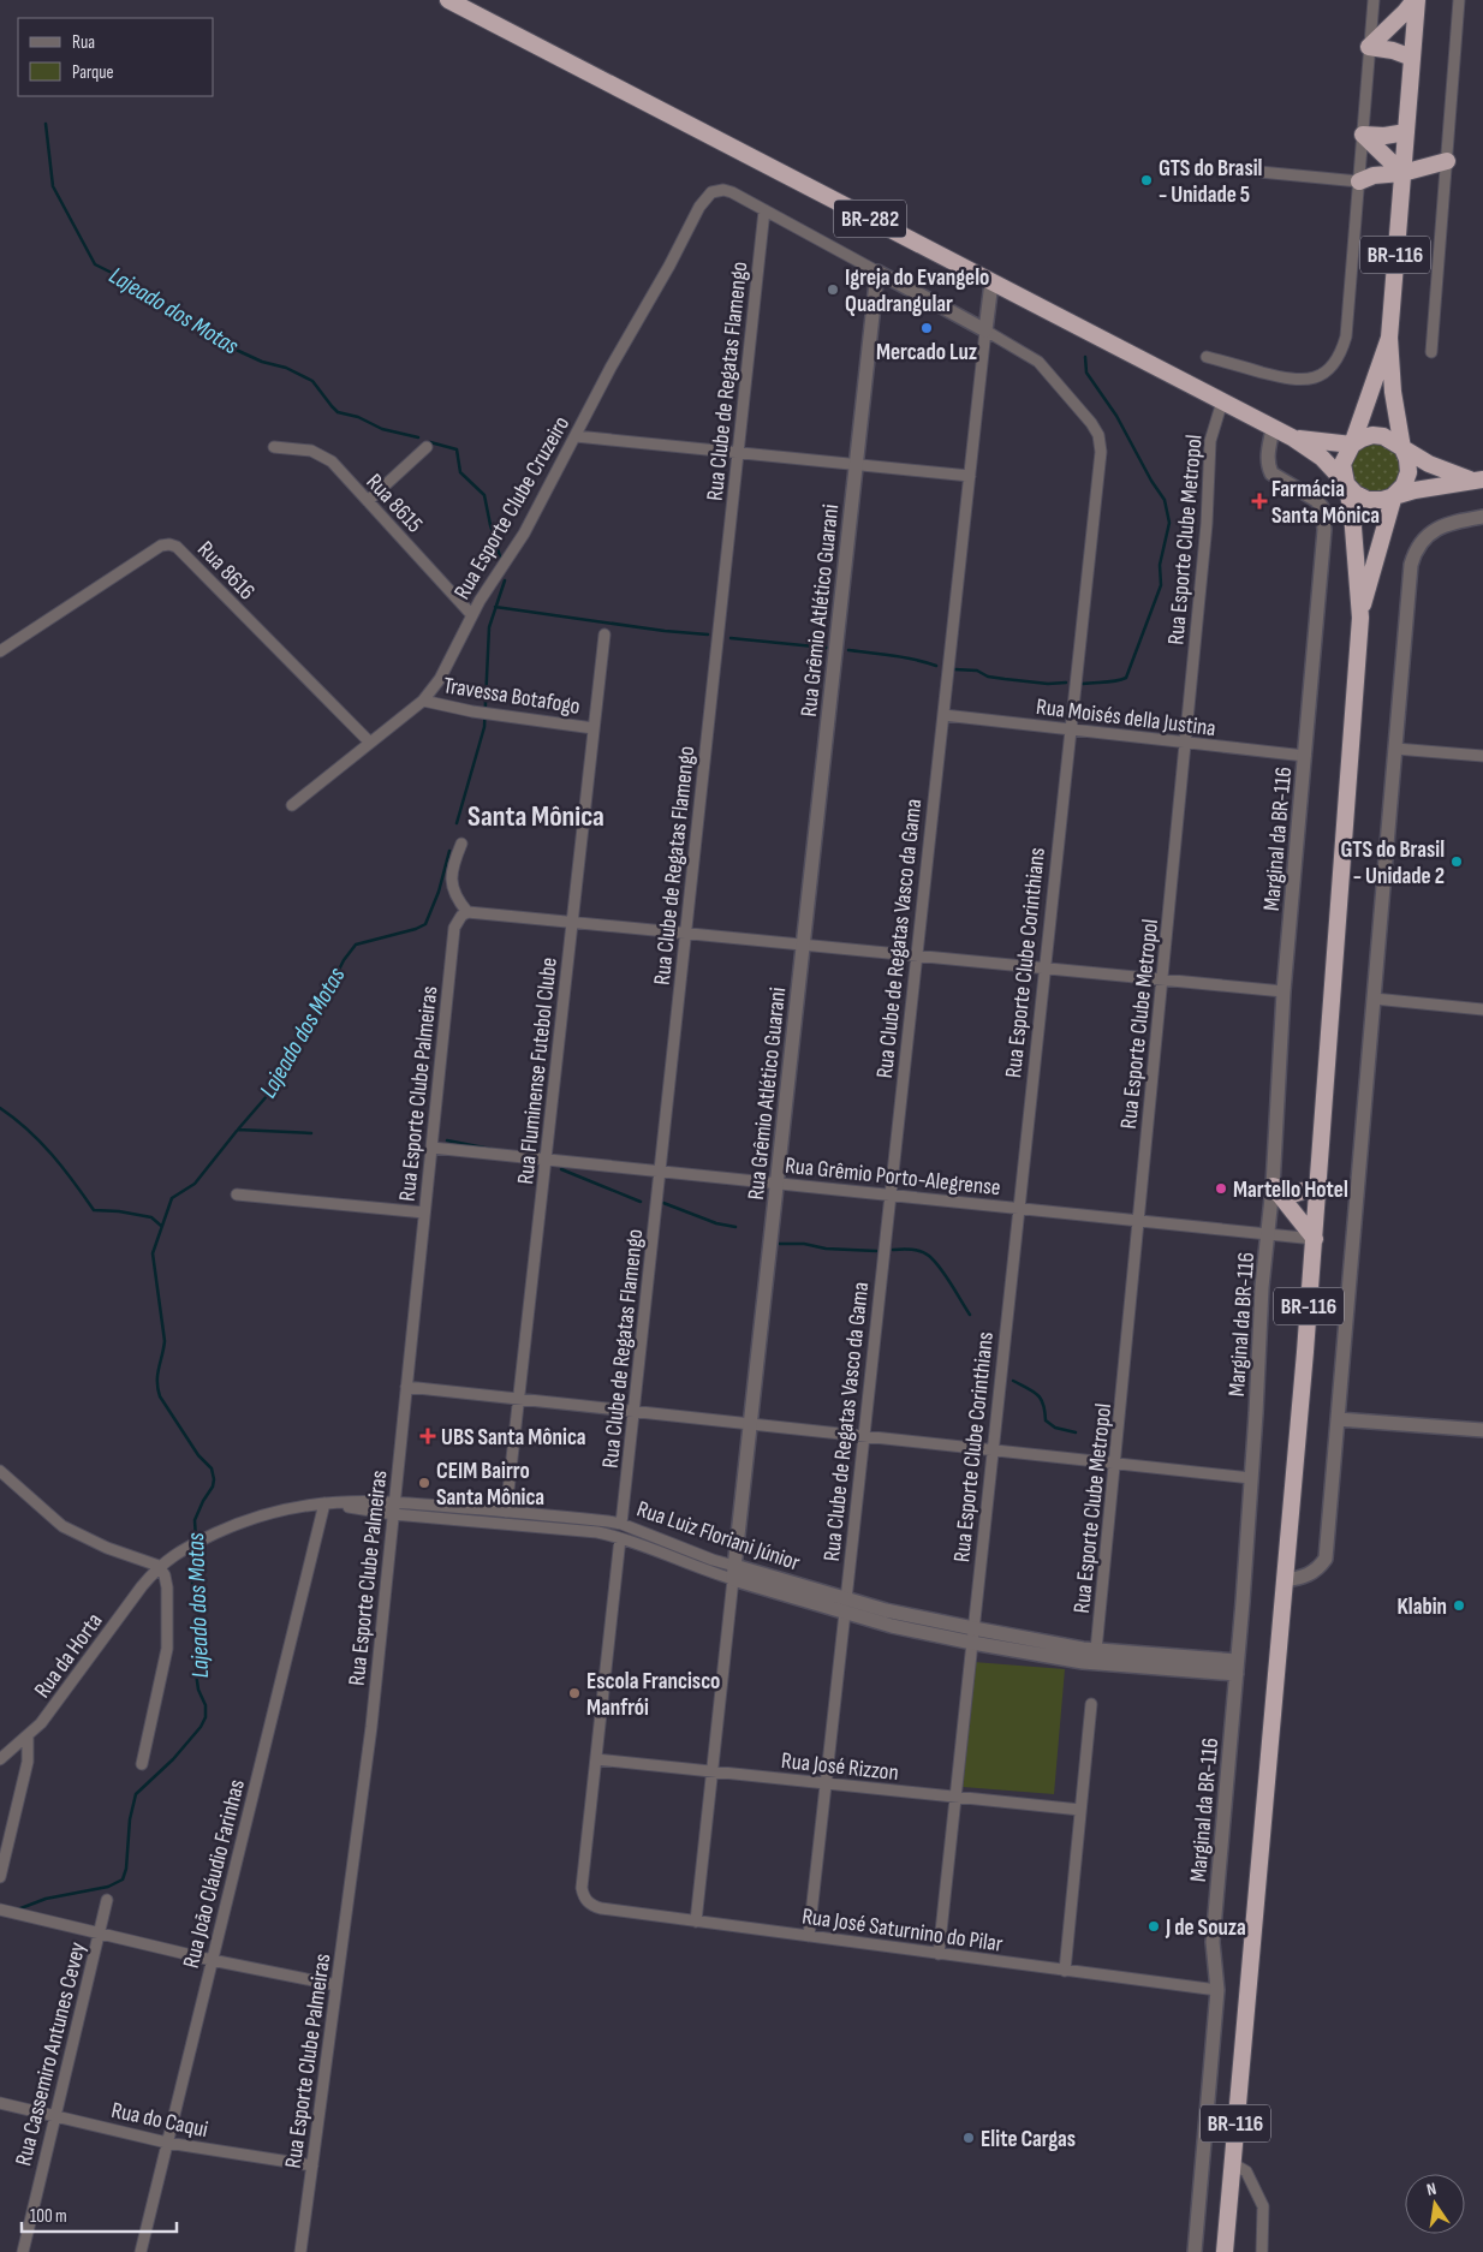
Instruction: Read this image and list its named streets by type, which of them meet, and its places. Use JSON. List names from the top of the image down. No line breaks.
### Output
{"streets":{"highway":["BR-282","BR-116"],"street":["Rua Clube de Regatas Flamengo","Rua 8615","Rua Esporte Clube Cruzeiro","Rua Esporte Clube Metropol","Rua 8616","Rua Grêmio Atlético Guarani","Travessa Botafogo","Rua Moisés della Justina","Marginal da BR-116","Rua Clube de Regatas Vasco da Gama","Rua Esporte Clube Corinthians","Rua Fluminense Futebol Clube","Rua Esporte Clube Palmeiras","Rua Grêmio Porto-Alegrense","Rua Luiz Floriani Júnior","Rua da Horta","Rua José Rizzon","Rua João Cláudio Farinhas","Rua José Saturnino do Pilar","Rua Cassemiro Antunes Cevey","Rua do Caqui"]},"crossings":[["BR-282","BR-116"],["BR-282","Rua Esporte Clube Metropol"],["BR-282","Marginal da BR-116"],["BR-282","Rua Clube de Regatas Vasco da Gama"],["BR-116","Rua Grêmio Porto-Alegrense"],["Rua Clube de Regatas Flamengo","Rua Esporte Clube Corinthians"],["Rua Clube de Regatas Flamengo","Rua Grêmio Porto-Alegrense"],["Rua Clube de Regatas Flamengo","Rua Luiz Floriani Júnior"],["Rua 8615","Rua Esporte Clube Cruzeiro"],["Rua Esporte Clube Cruzeiro","Rua 8616"],["Rua Esporte Clube Cruzeiro","Travessa Botafogo"],["Rua Esporte Clube Cruzeiro","Rua Esporte Clube Corinthians"],["Rua Esporte Clube Metropol","Rua Moisés della Justina"],["Rua Esporte Clube Metropol","Rua Grêmio Porto-Alegrense"],["Rua Esporte Clube Metropol","Rua Luiz Floriani Júnior"],["Rua Grêmio Atlético Guarani","Rua Esporte Clube Corinthians"],["Rua Grêmio Atlético Guarani","Rua Grêmio Porto-Alegrense"],["Rua Grêmio Atlético Guarani","Rua Luiz Floriani Júnior"],["Rua Grêmio Atlético Guarani","Rua José Rizzon"],["Rua Grêmio Atlético Guarani","Rua José Saturnino do Pilar"],["Travessa Botafogo","Rua Fluminense Futebol Clube"],["Rua Moisés della Justina","Marginal da BR-116"],["Rua Moisés della Justina","Rua Clube de Regatas Vasco da Gama"],["Rua Moisés della Justina","Rua Esporte Clube Corinthians"],["Marginal da BR-116","Rua Grêmio Porto-Alegrense"],["Marginal da BR-116","Rua Luiz Floriani Júnior"],["Marginal da BR-116","Rua José Saturnino do Pilar"],["Rua Clube de Regatas Vasco da Gama","Rua Esporte Clube Corinthians"],["Rua Clube de Regatas Vasco da Gama","Rua Grêmio Porto-Alegrense"],["Rua Clube de Regatas Vasco da Gama","Rua Luiz Floriani Júnior"],["Rua Clube de Regatas Vasco da Gama","Rua José Rizzon"],["Rua Clube de Regatas Vasco da Gama","Rua José Saturnino do Pilar"],["Rua Esporte Clube Corinthians","Rua Grêmio Porto-Alegrense"],["Rua Esporte Clube Corinthians","Rua Luiz Floriani Júnior"],["Rua Esporte Clube Corinthians","Rua José Rizzon"],["Rua Esporte Clube Corinthians","Rua José Saturnino do Pilar"],["Rua Fluminense Futebol Clube","Rua Grêmio Porto-Alegrense"],["Rua Fluminense Futebol Clube","Rua Luiz Floriani Júnior"],["Rua Esporte Clube Palmeiras","Rua Grêmio Porto-Alegrense"],["Rua Esporte Clube Palmeiras","Rua Luiz Floriani Júnior"],["Rua Esporte Clube Palmeiras","Rua do Caqui"],["Rua Luiz Floriani Júnior","Rua da Horta"],["Rua Luiz Floriani Júnior","Rua João Cláudio Farinhas"],["Rua José Rizzon","Rua José Saturnino do Pilar"],["Rua João Cláudio Farinhas","Rua do Caqui"],["Rua Cassemiro Antunes Cevey","Rua do Caqui"]],"districts":["Santa Mônica"],"water":["Lajeado dos Motas"],"places":{"other":["GTS do Brasil - Unidade 5","Igreja do Evangelo Quadrangular","Mercado Luz","GTS do Brasil - Unidade 2","Martello Hotel","CEIM Bairro Santa Mônica","Klabin","Escola Francisco Manfrói","J de Souza","Elite Cargas"],"health":["Farmácia Santa Mônica","UBS Santa Mônica"]},"legend":["Rua","Parque"],"scale_bar":"100 m","north":"top"}
